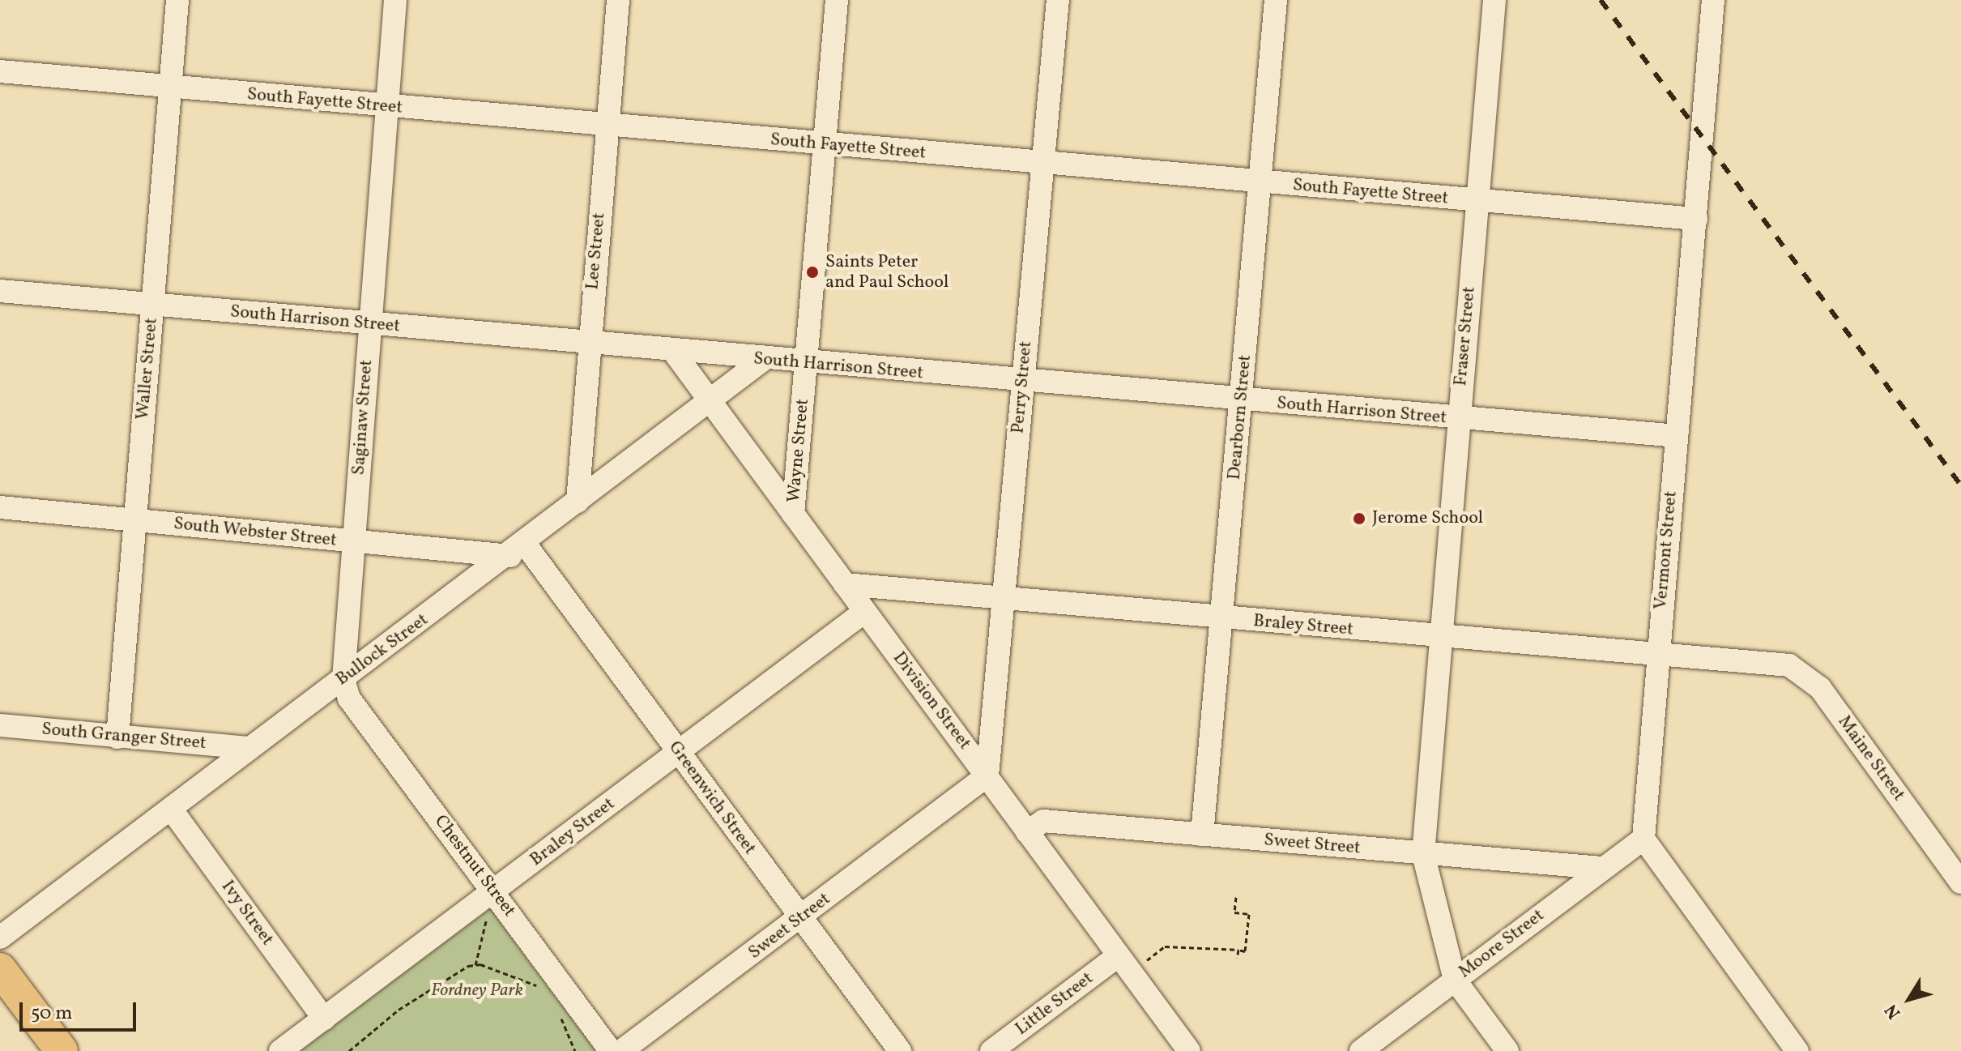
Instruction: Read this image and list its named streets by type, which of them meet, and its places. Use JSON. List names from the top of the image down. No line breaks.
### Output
{"streets":{"street":["South Fayette Street","Lee Street","South Harrison Street","Fraser Street","Waller Street","Perry Street","Saginaw Street","Dearborn Street","Wayne Street","South Webster Street","Vermont Street","Braley Street","Bullock Street","Division Street","South Granger Street","Maine Street","Greenwich Street","Sweet Street","Chestnut Street","Ivy Street","Moore Street","Little Street"]},"crossings":[["South Fayette Street","Lee Street"],["South Fayette Street","Fraser Street"],["South Fayette Street","Waller Street"],["South Fayette Street","Perry Street"],["South Fayette Street","Saginaw Street"],["South Fayette Street","Dearborn Street"],["South Fayette Street","Wayne Street"],["South Fayette Street","Vermont Street"],["Lee Street","South Harrison Street"],["Lee Street","Bullock Street"],["South Harrison Street","Fraser Street"],["South Harrison Street","Waller Street"],["South Harrison Street","Perry Street"],["South Harrison Street","Saginaw Street"],["South Harrison Street","Dearborn Street"],["South Harrison Street","Wayne Street"],["South Harrison Street","Vermont Street"],["South Harrison Street","Bullock Street"],["South Harrison Street","Division Street"],["Fraser Street","Braley Street"],["Fraser Street","Sweet Street"],["Fraser Street","Moore Street"],["Waller Street","South Webster Street"],["Waller Street","South Granger Street"],["Perry Street","Braley Street"],["Perry Street","Division Street"],["Perry Street","Sweet Street"],["Saginaw Street","South Webster Street"],["Saginaw Street","Bullock Street"],["Saginaw Street","Chestnut Street"],["Dearborn Street","Braley Street"],["Dearborn Street","Sweet Street"],["Wayne Street","Division Street"],["South Webster Street","Bullock Street"],["South Webster Street","Greenwich Street"],["Vermont Street","Braley Street"],["Vermont Street","Moore Street"],["Braley Street","Division Street"],["Braley Street","Maine Street"],["Braley Street","Greenwich Street"],["Braley Street","Chestnut Street"],["Braley Street","Ivy Street"],["Bullock Street","Division Street"],["Bullock Street","South Granger Street"],["Bullock Street","Greenwich Street"],["Bullock Street","Chestnut Street"],["Bullock Street","Ivy Street"],["Division Street","Sweet Street"],["Division Street","Little Street"],["Greenwich Street","Sweet Street"],["Sweet Street","Moore Street"]],"parks":["Fordney Park"],"places":["Saints Peter and Paul School","Jerome School"],"scale_bar":"50 m","north":"bottom left"}
